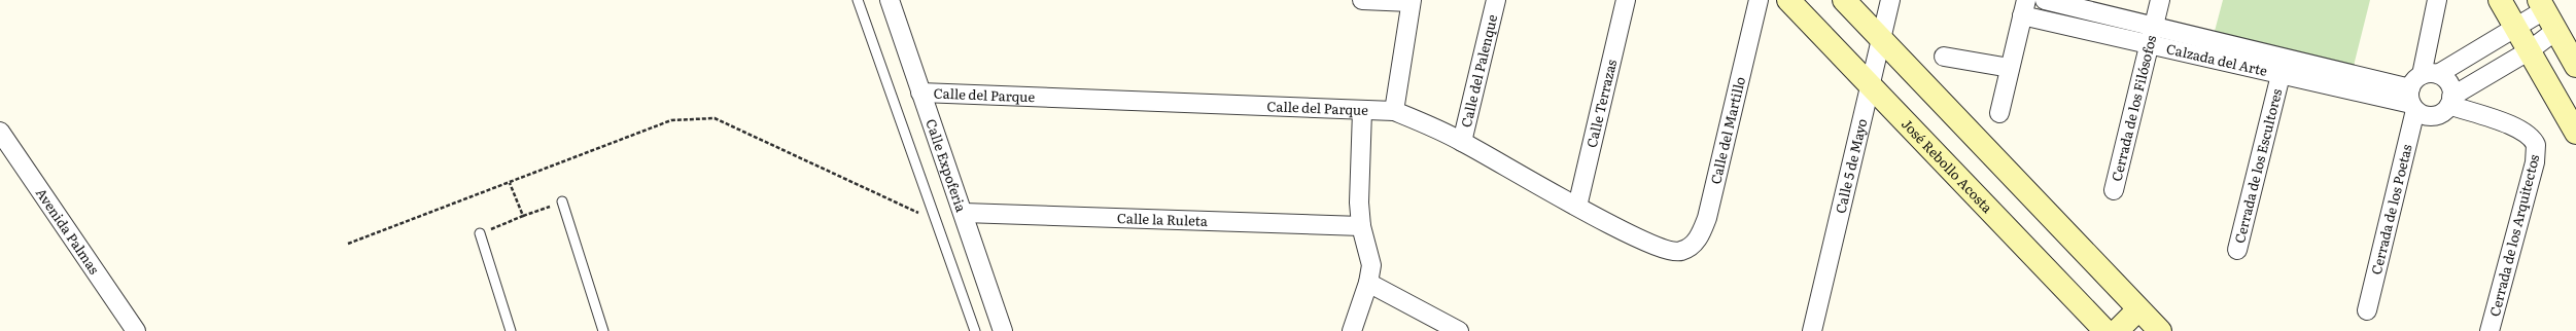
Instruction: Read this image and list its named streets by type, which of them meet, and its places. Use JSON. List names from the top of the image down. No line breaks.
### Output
{"streets":{"main road":["José Rebollo Acosta"],"street":["Calzada del Arte","Calle del Palenque","Calle del Parque","Calle Terrazas","Cerrada de los Filósofos","Calle del Martillo","Calle Expoferia","Calle 5 de Mayo","Cerrada de los Escultores","Cerrada de los Poetas","Calle la Ruleta","Avenida Palmas","Cerrada de los Arquitectos"]},"crossings":[["Calzada del Arte","Cerrada de los Filósofos"],["Calzada del Arte","Cerrada de los Escultores"],["Calzada del Arte","Cerrada de los Poetas"],["Calzada del Arte","Cerrada de los Arquitectos"],["Calle del Palenque","Calle del Parque"],["Calle del Parque","Calle Terrazas"],["Calle del Parque","Calle del Martillo"],["Calle del Parque","Calle Expoferia"],["Calle Expoferia","Calle la Ruleta"],["Calle 5 de Mayo","José Rebollo Acosta"]]}
